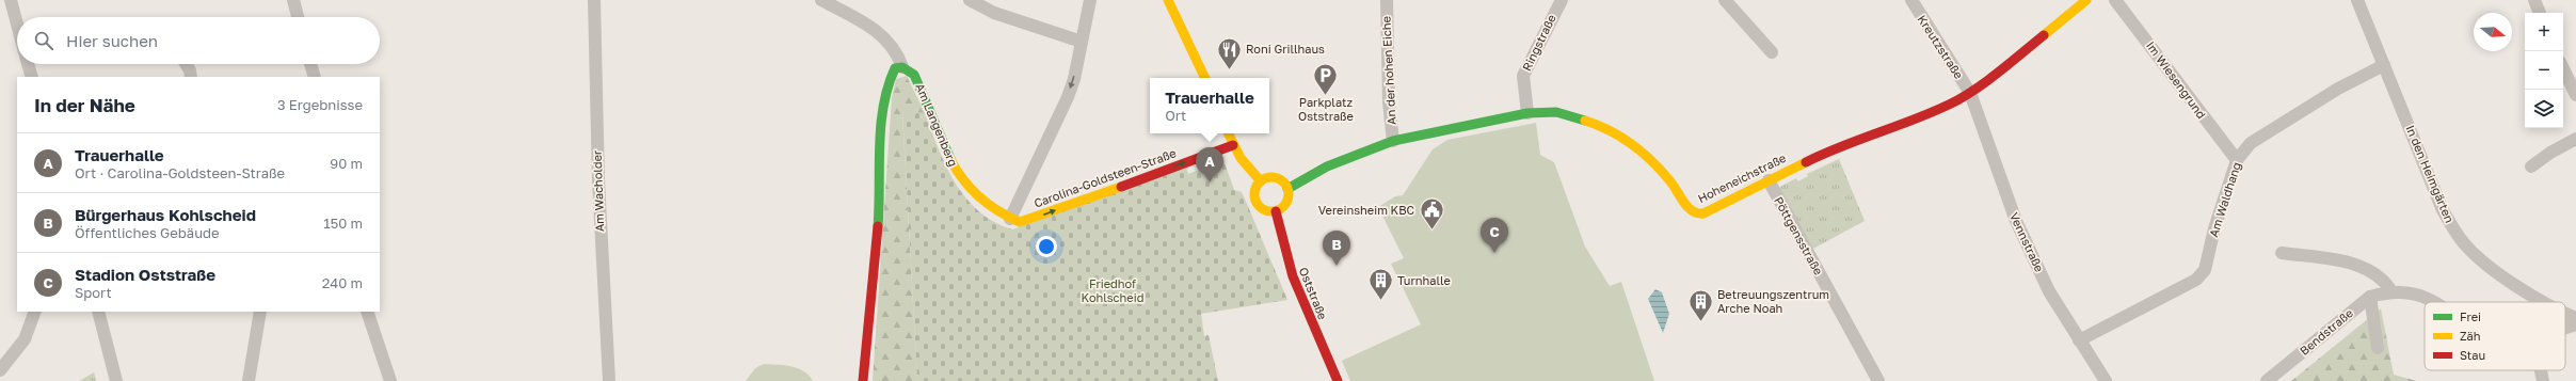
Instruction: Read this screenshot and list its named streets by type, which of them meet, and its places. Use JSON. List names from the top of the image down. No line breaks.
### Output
{"streets":{"street":["Ringstraße","Kreutzstraße","An der hohen Eiche","Im Wiesengrund","Am Langenberg","In den Heimgärten","Carolina-Goldsteen-Straße","Hoheneichstraße","Am Wacholder","Am Waldhang","Pöttgensstraße","Vennstraße","Oststraße","Bendstraße"]},"crossings":[["Ringstraße","Hoheneichstraße"],["Kreutzstraße","Hoheneichstraße"],["Kreutzstraße","Vennstraße"],["An der hohen Eiche","Hoheneichstraße"],["Im Wiesengrund","Am Waldhang"],["Am Langenberg","Carolina-Goldsteen-Straße"],["In den Heimgärten","Am Waldhang"],["Hoheneichstraße","Pöttgensstraße"],["Hoheneichstraße","Vennstraße"],["Hoheneichstraße","Oststraße"],["Am Waldhang","Vennstraße"]],"one_way":["Carolina-Goldsteen-Straße"],"parks":["Friedhof Kohlscheid"],"places":{"restaurant":["Roni Grillhaus"],"parking":["Parkplatz Oststraße"],"public building":["Vereinsheim KBC"],"building":["Turnhalle","Betreuungszentrum Arche Noah"]},"legend":["Frei","Zäh","Stau"],"north":"right","page":{"map_buttons":["+","−"],"search":"Hier suchen","heading":["In der Nähe","3 Ergebnisse"],"popup":["Trauerhalle","Ort"],"list":[{"mark":"A","name":"Trauerhalle","note":"Ort · Carolina-Goldsteen-Straße","value":"90 m"},{"mark":"B","name":"Bürgerhaus Kohlscheid","note":"Öffentliches Gebäude","value":"150 m"},{"mark":"C","name":"Stadion Oststraße","note":"Sport","value":"240 m"}],"pins":["A","C","B"]}}
